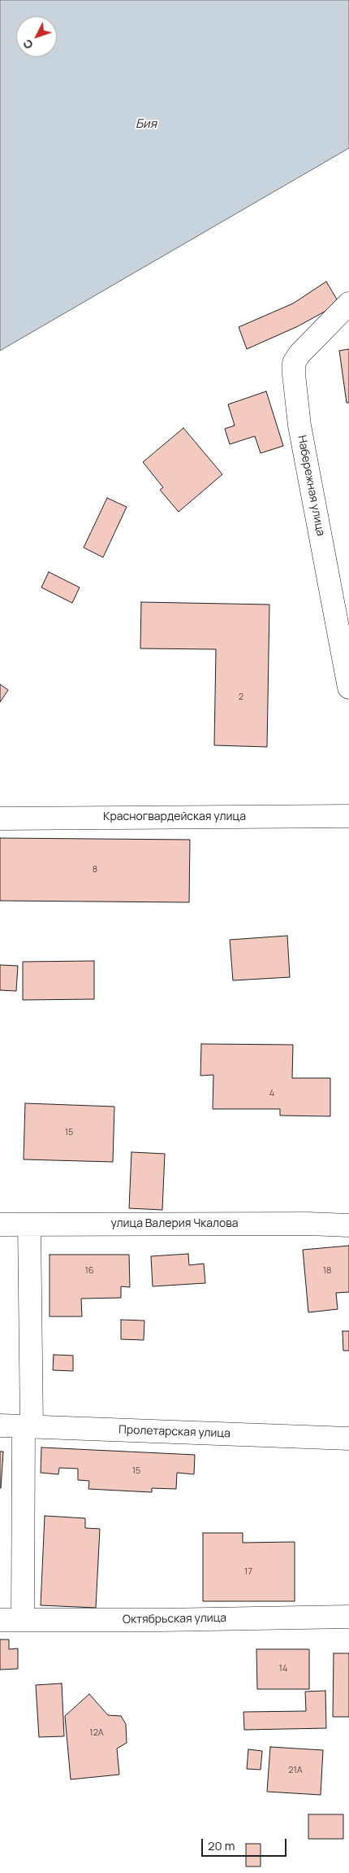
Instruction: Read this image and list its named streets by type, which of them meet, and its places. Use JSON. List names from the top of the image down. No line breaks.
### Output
{"streets":{"street":["Набережная улица","Красногвардейская улица","улица Валерия Чкалова","Пролетарская улица","Октябрьская улица"]},"water":["Бия"],"house_numbers":["2","8","4","15","16","18","15","17","14","12А","21А"],"scale_bar":"20 m","north":"bottom left"}
